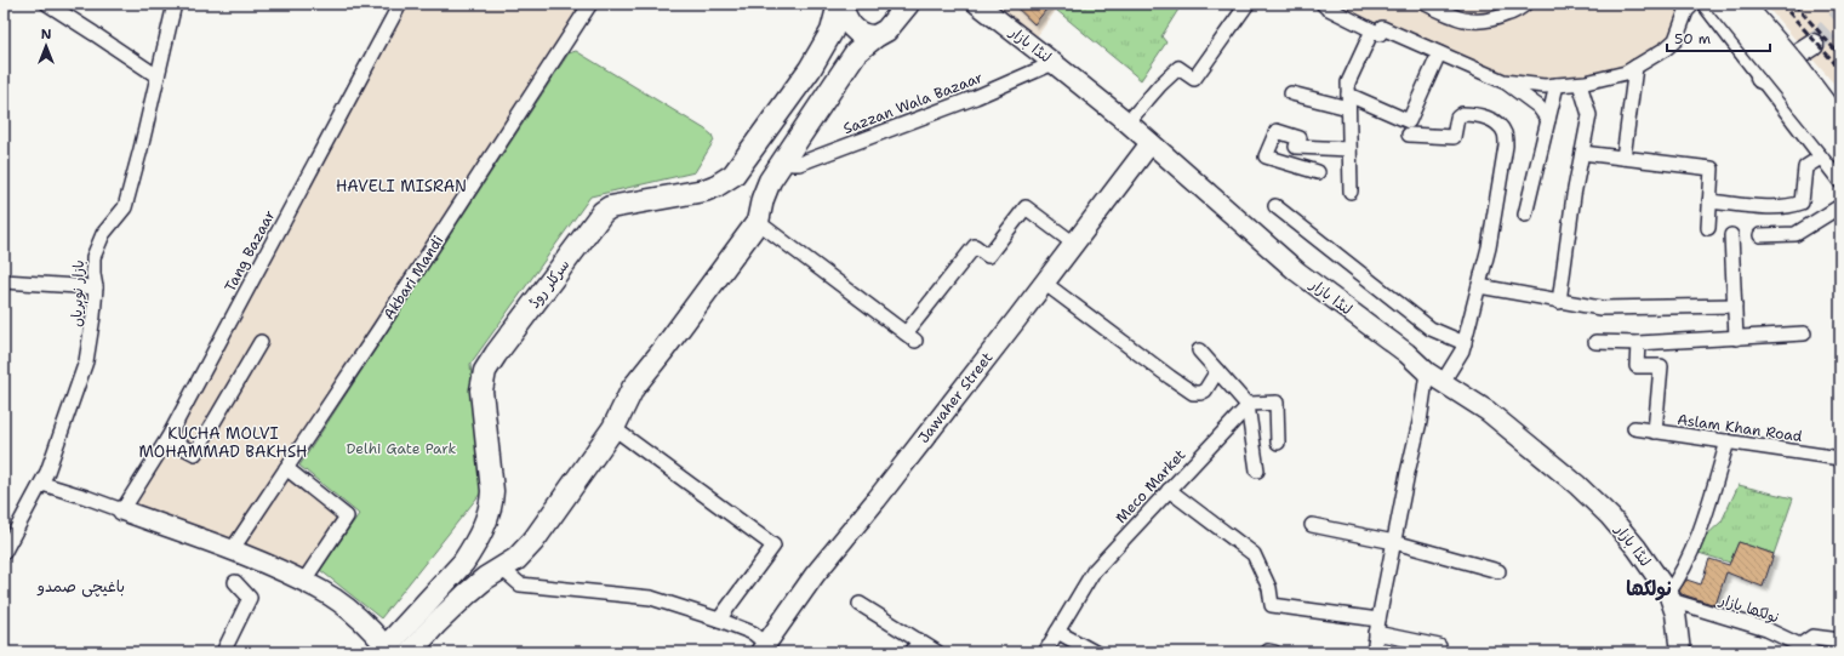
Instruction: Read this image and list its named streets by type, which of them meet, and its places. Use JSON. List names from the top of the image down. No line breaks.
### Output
{"streets":{"main road":["سرکلر روڈ"],"street":["لنڈا بازار","Sazzan Wala Bazaar","Tang Bazaar","Akbari Mandi","بازار نوہریاں","Jawaher Street","Aslam Khan Road","Meco Market","نولکھا بازار"]},"crossings":[["لنڈا بازار","Sazzan Wala Bazaar"],["لنڈا بازار","Jawaher Street"],["لنڈا بازار","نولکھا بازار"]],"districts":["HAVELI MISRAN","KUCHA MOLVI MOHAMMAD BAKHSH","باغیچی صمدو","نولکھا"],"parks":["Delhi Gate Park"],"scale_bar":"50 m","north":"top"}
